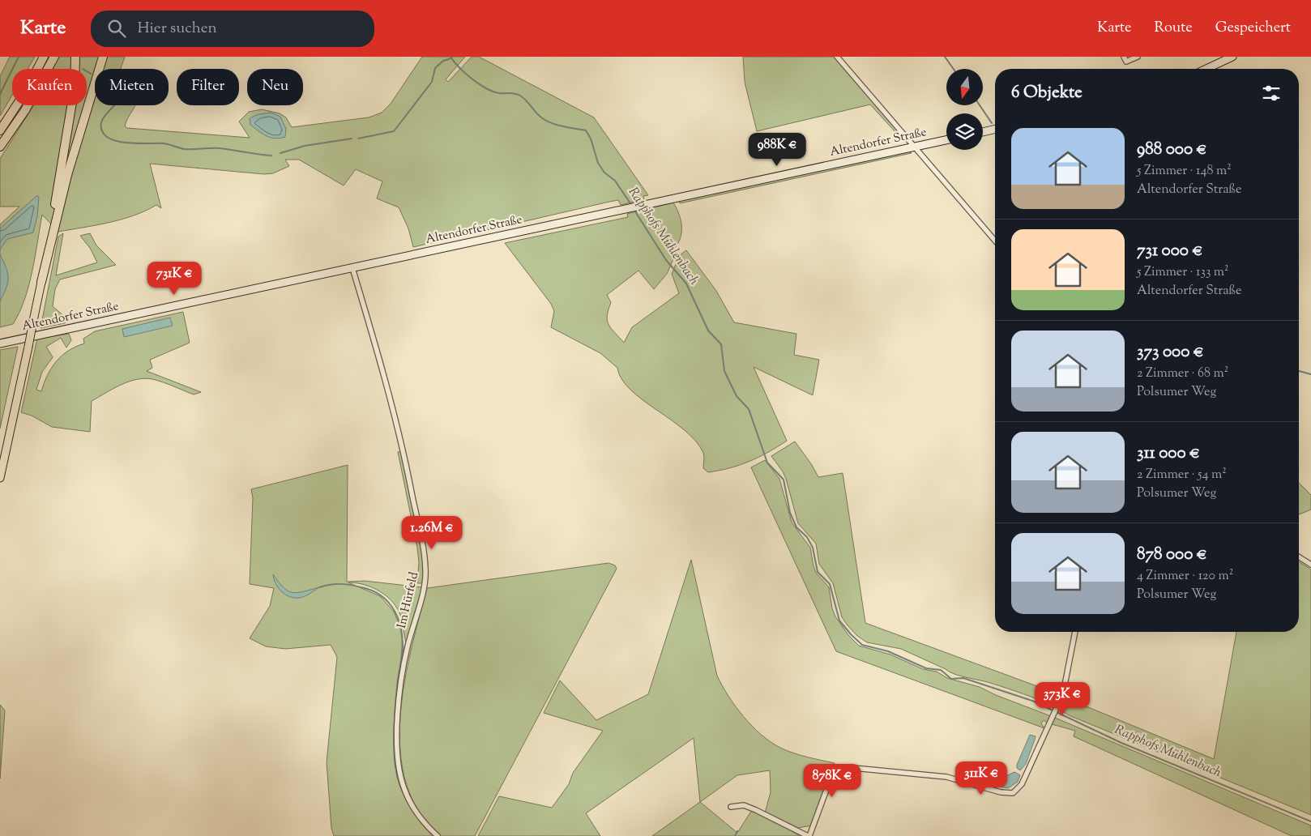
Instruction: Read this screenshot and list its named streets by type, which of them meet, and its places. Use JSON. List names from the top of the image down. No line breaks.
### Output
{"streets":{"street":["Altendorfer Straße","Im Hürfeld"]},"crossings":[["Altendorfer Straße","Im Hürfeld"]],"water":["Rapphofs Mühlenbach"],"north":"bottom","page":{"header":"Karte","search":"Hier suchen","nav":["Karte","Route","Gespeichert"],"chip":["Kaufen","Mieten","Filter","Neu"],"heading":"6 Objekte","list":[{"name":"988 000 €","note":"5 Zimmer · 148 m² · Altendorfer Straße"},{"name":"731 000 €","note":"5 Zimmer · 133 m² · Altendorfer Straße"},{"name":"373 000 €","note":"2 Zimmer · 68 m² · Polsumer Weg"},{"name":"311 000 €","note":"2 Zimmer · 54 m² · Polsumer Weg"},{"name":"878 000 €","note":"4 Zimmer · 120 m² · Polsumer Weg"}],"price":["988K €","731K €","1.26M €","373K €","311K €","878K €"]}}
